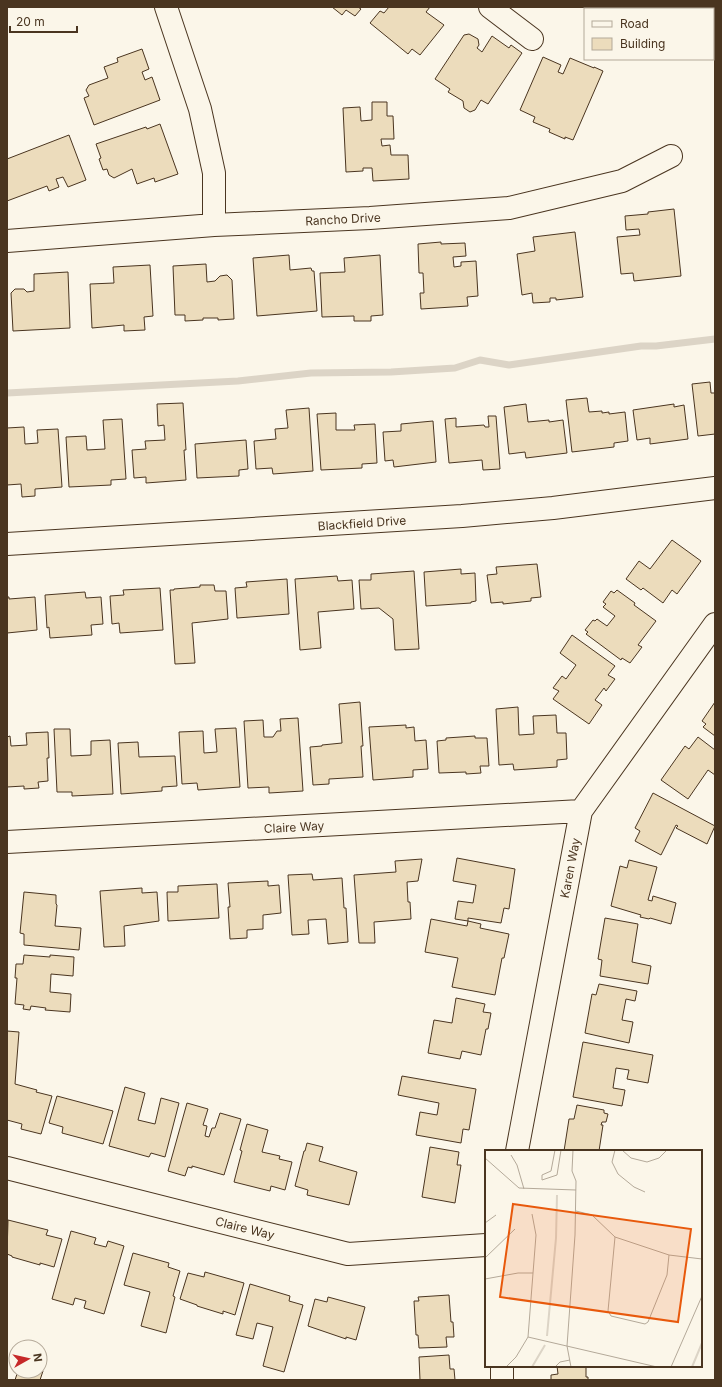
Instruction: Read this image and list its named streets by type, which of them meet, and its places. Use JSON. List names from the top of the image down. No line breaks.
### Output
{"streets":{"street":["Rancho Drive","Blackfield Drive","Claire Way","Karen Way"]},"crossings":[["Claire Way","Karen Way"]],"legend":["Road","Building"],"scale_bar":"20 m","north":"right"}
